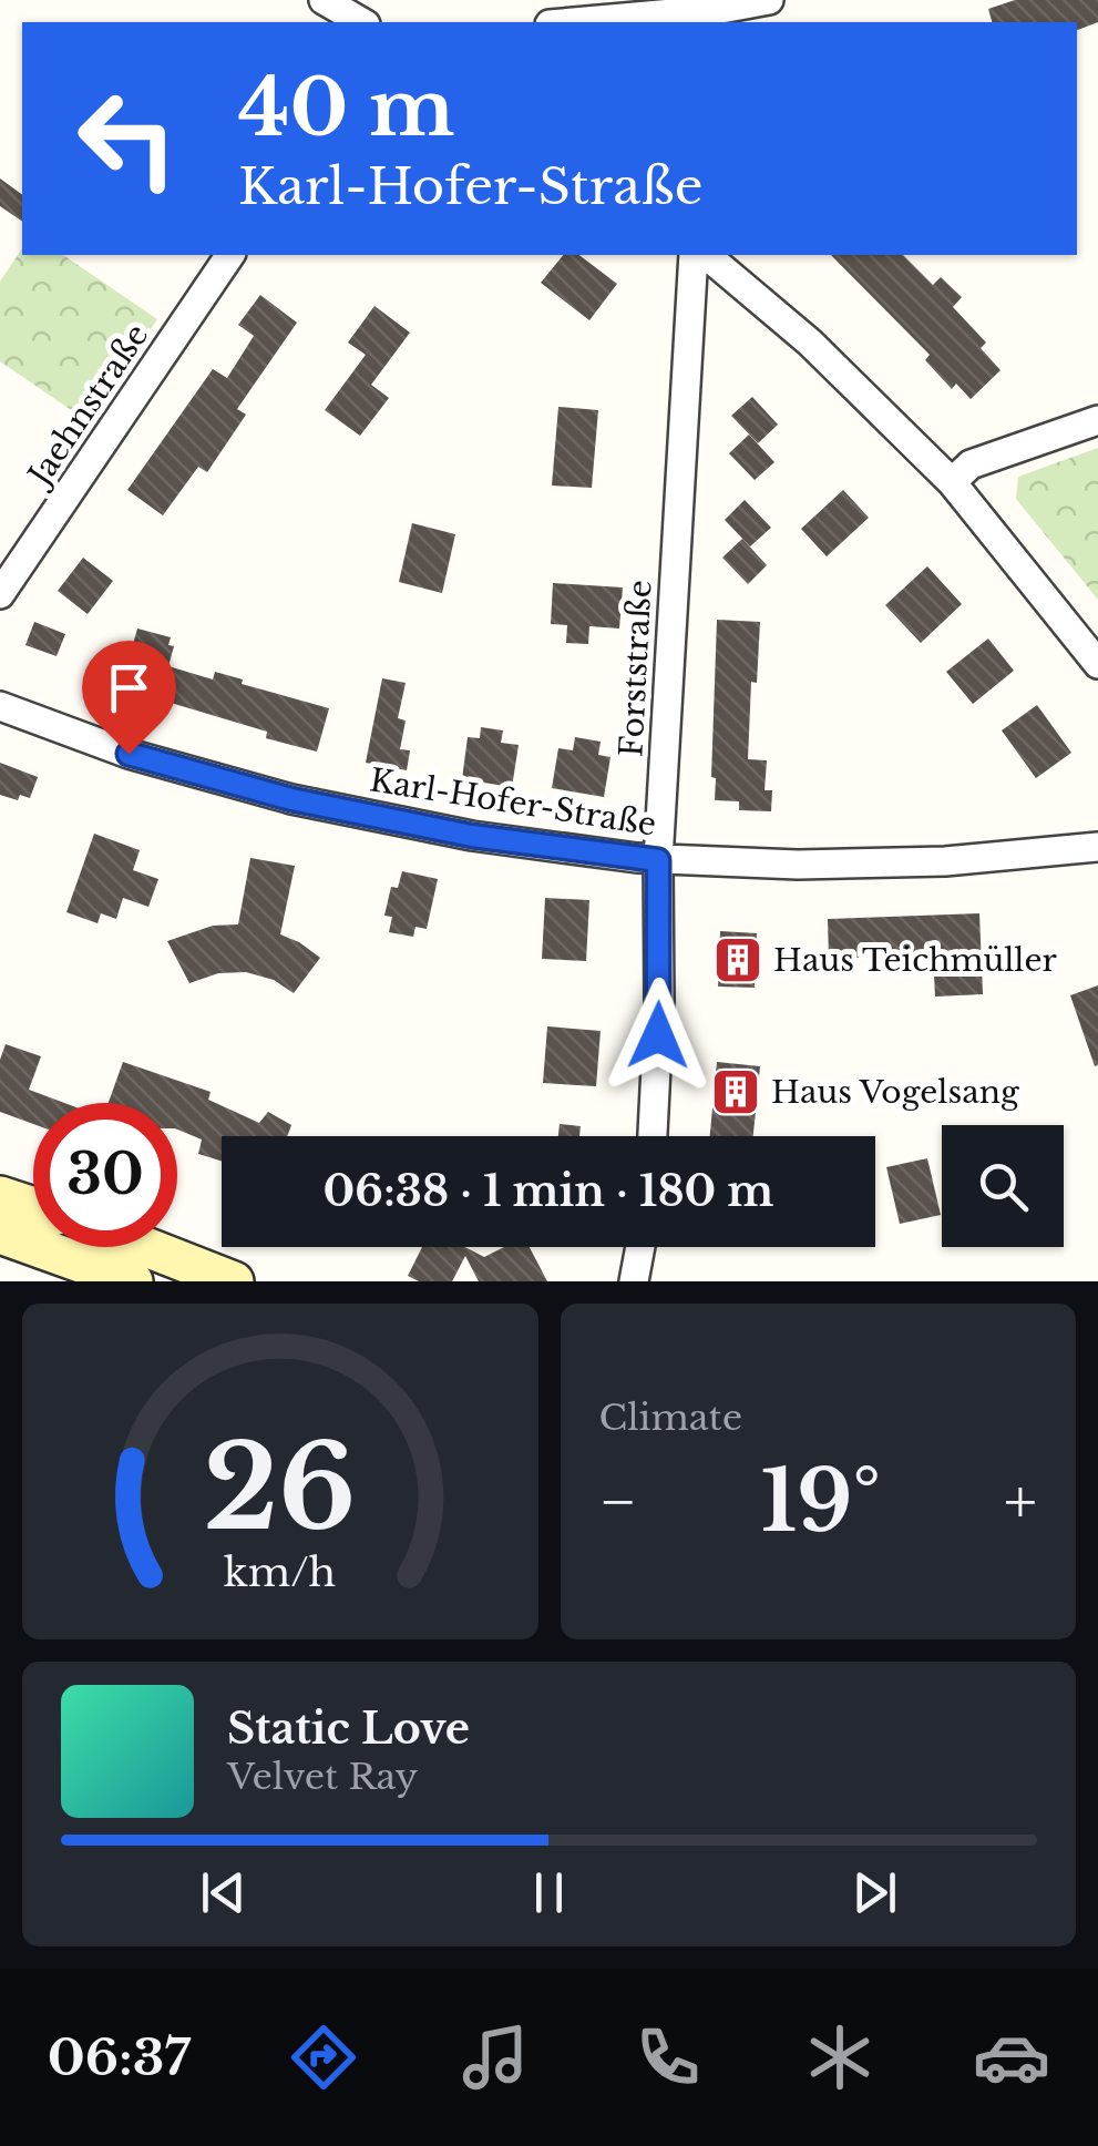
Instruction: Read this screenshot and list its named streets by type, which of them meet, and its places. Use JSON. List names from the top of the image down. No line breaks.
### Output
{"streets":{"street":["Jaehnstraße","Forststraße","Karl-Hofer-Straße"]},"crossings":[["Forststraße","Karl-Hofer-Straße"]],"places":{"building":["Haus Teichmüller","Haus Vogelsang"]},"page":{"turn":["40 m","Karl-Hofer-Straße"],"limit":"30","trip":"06:38 · 1 min · 180 m","tile":"Climate","heat":["−","19°","+"],"song":["Static Love","Velvet Ray"],"tabs":"06:37","gauge":["26","km/h"]}}
